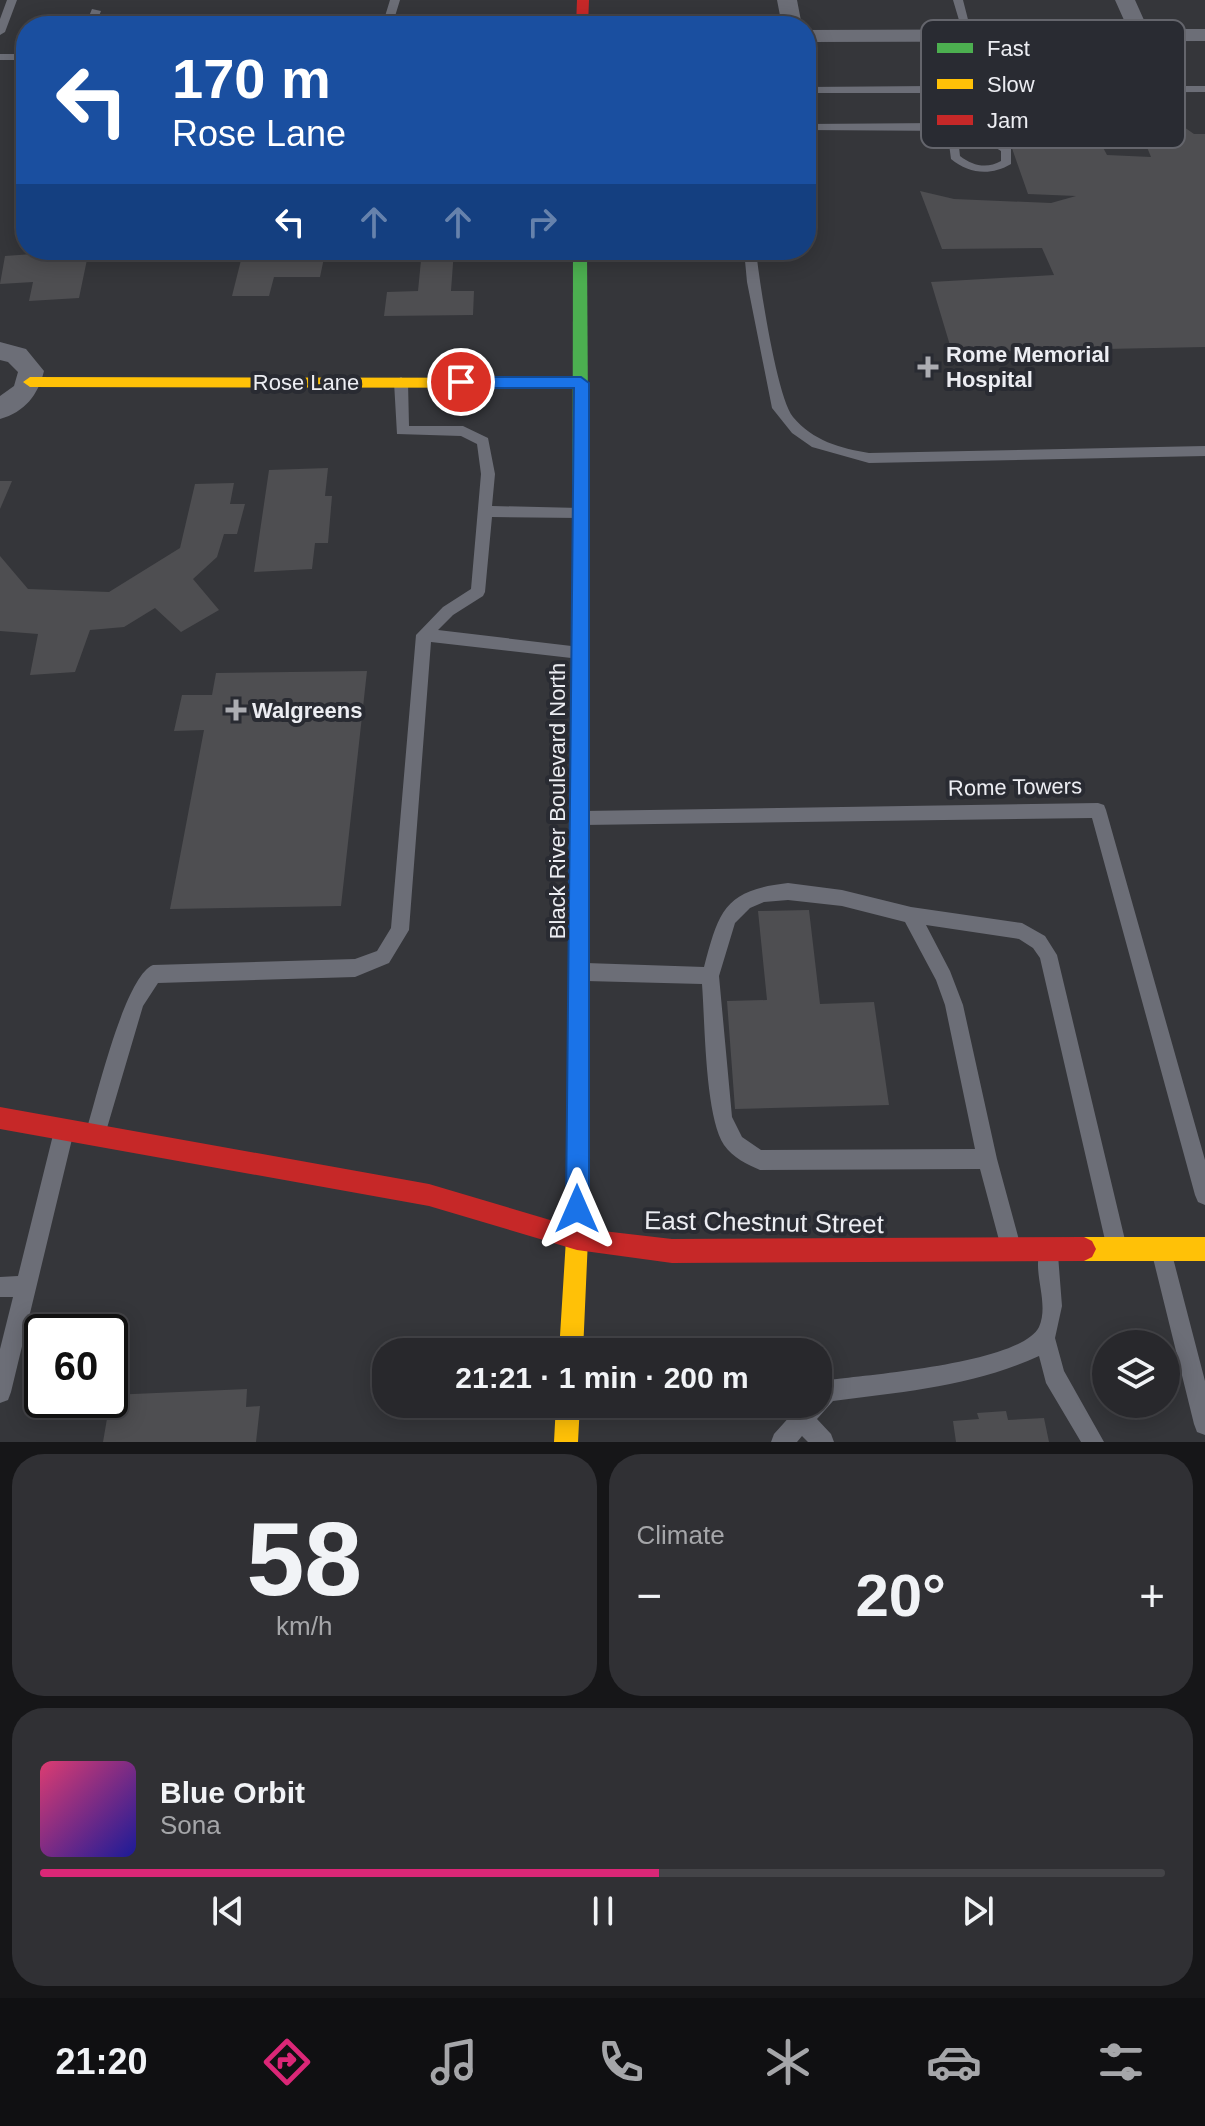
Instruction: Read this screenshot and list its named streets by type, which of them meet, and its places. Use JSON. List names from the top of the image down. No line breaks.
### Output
{"streets":{"main road":["Rose Lane","Black River Boulevard North","East Chestnut Street"],"lane":["Rome Towers"]},"crossings":[["Rose Lane","Black River Boulevard North"],["Rome Towers","Black River Boulevard North"],["Black River Boulevard North","East Chestnut Street"]],"places":{"health":["Rome Memorial Hospital","Walgreens"]},"legend":["Fast","Slow","Jam"],"page":{"turn":["170 m","Rose Lane"],"limit":"60","trip":"21:21 · 1 min · 200 m","tile":[["58","km/h"],"Climate"],"heat":["−","20°","+"],"song":["Blue Orbit","Sona"],"tabs":"21:20"}}
